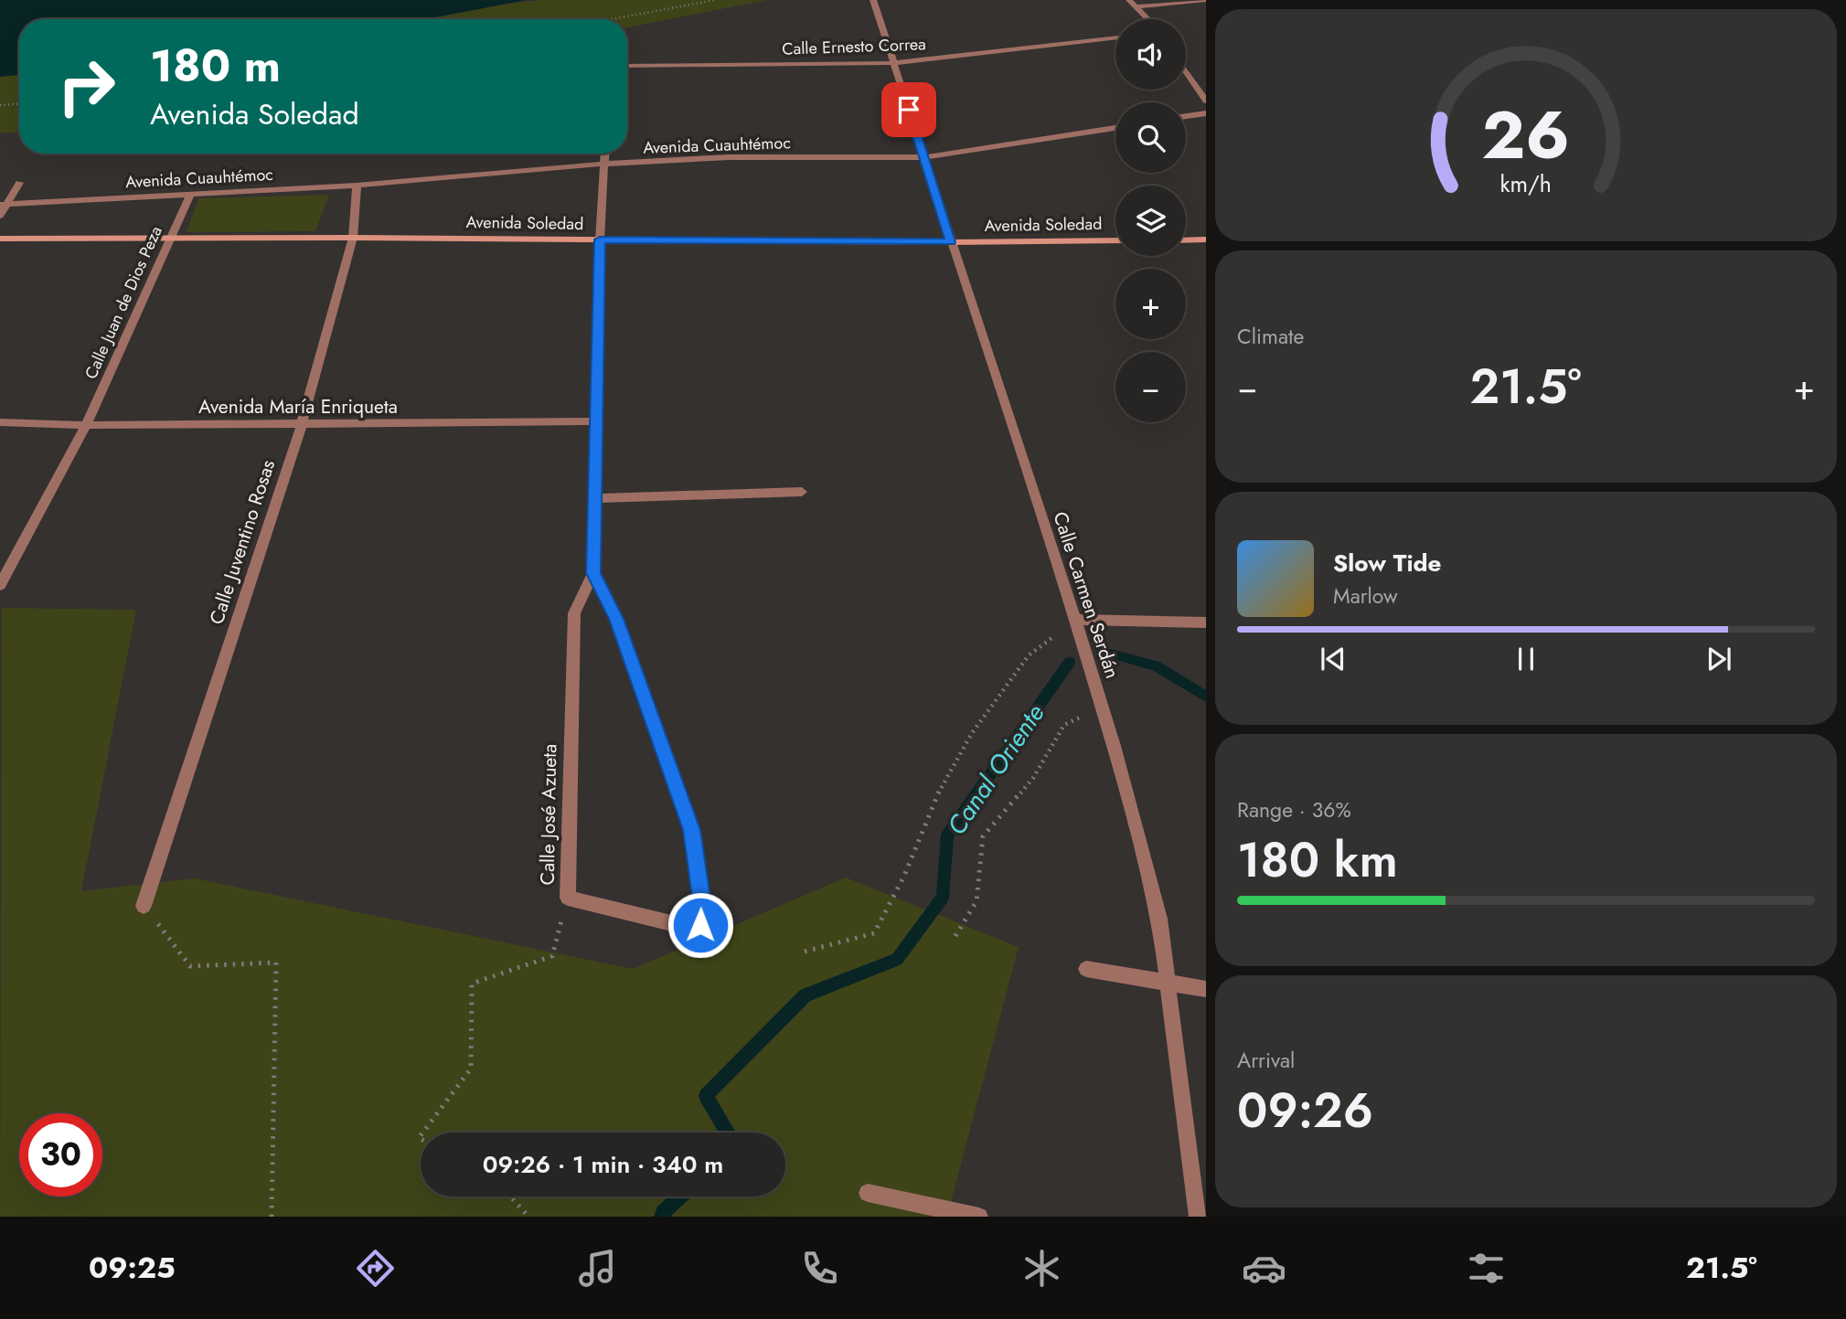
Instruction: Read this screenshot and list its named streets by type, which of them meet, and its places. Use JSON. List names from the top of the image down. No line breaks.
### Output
{"streets":{"main road":["Avenida Soledad"],"street":["Calle Ernesto Correa","Avenida Cuauhtémoc","Calle Juan de Dios Peza","Avenida María Enriqueta","Calle Juventino Rosas","Calle Carmen Serdán","Calle José Azueta"]},"crossings":[["Calle Ernesto Correa","Calle Carmen Serdán"],["Avenida Cuauhtémoc","Calle Juan de Dios Peza"],["Avenida Cuauhtémoc","Calle Juventino Rosas"],["Avenida Cuauhtémoc","Calle Carmen Serdán"],["Avenida Cuauhtémoc","Calle José Azueta"],["Avenida Soledad","Calle Juan de Dios Peza"],["Avenida Soledad","Calle Juventino Rosas"],["Avenida Soledad","Calle Carmen Serdán"],["Avenida Soledad","Calle José Azueta"],["Calle Juan de Dios Peza","Avenida María Enriqueta"],["Avenida María Enriqueta","Calle Juventino Rosas"],["Avenida María Enriqueta","Calle José Azueta"]],"water":["Canal Oriente"],"page":{"map_buttons":["+","−"],"turn":["180 m","Avenida Soledad"],"tile":["Climate",["Range · 36%","180 km"],["Arrival","09:26"]],"heat":["−","21.5°","+"],"song":["Slow Tide","Marlow"],"limit":"30","trip":"09:26 · 1 min · 340 m","tabs":["09:25","21.5°"],"gauge":["26","km/h"]}}
